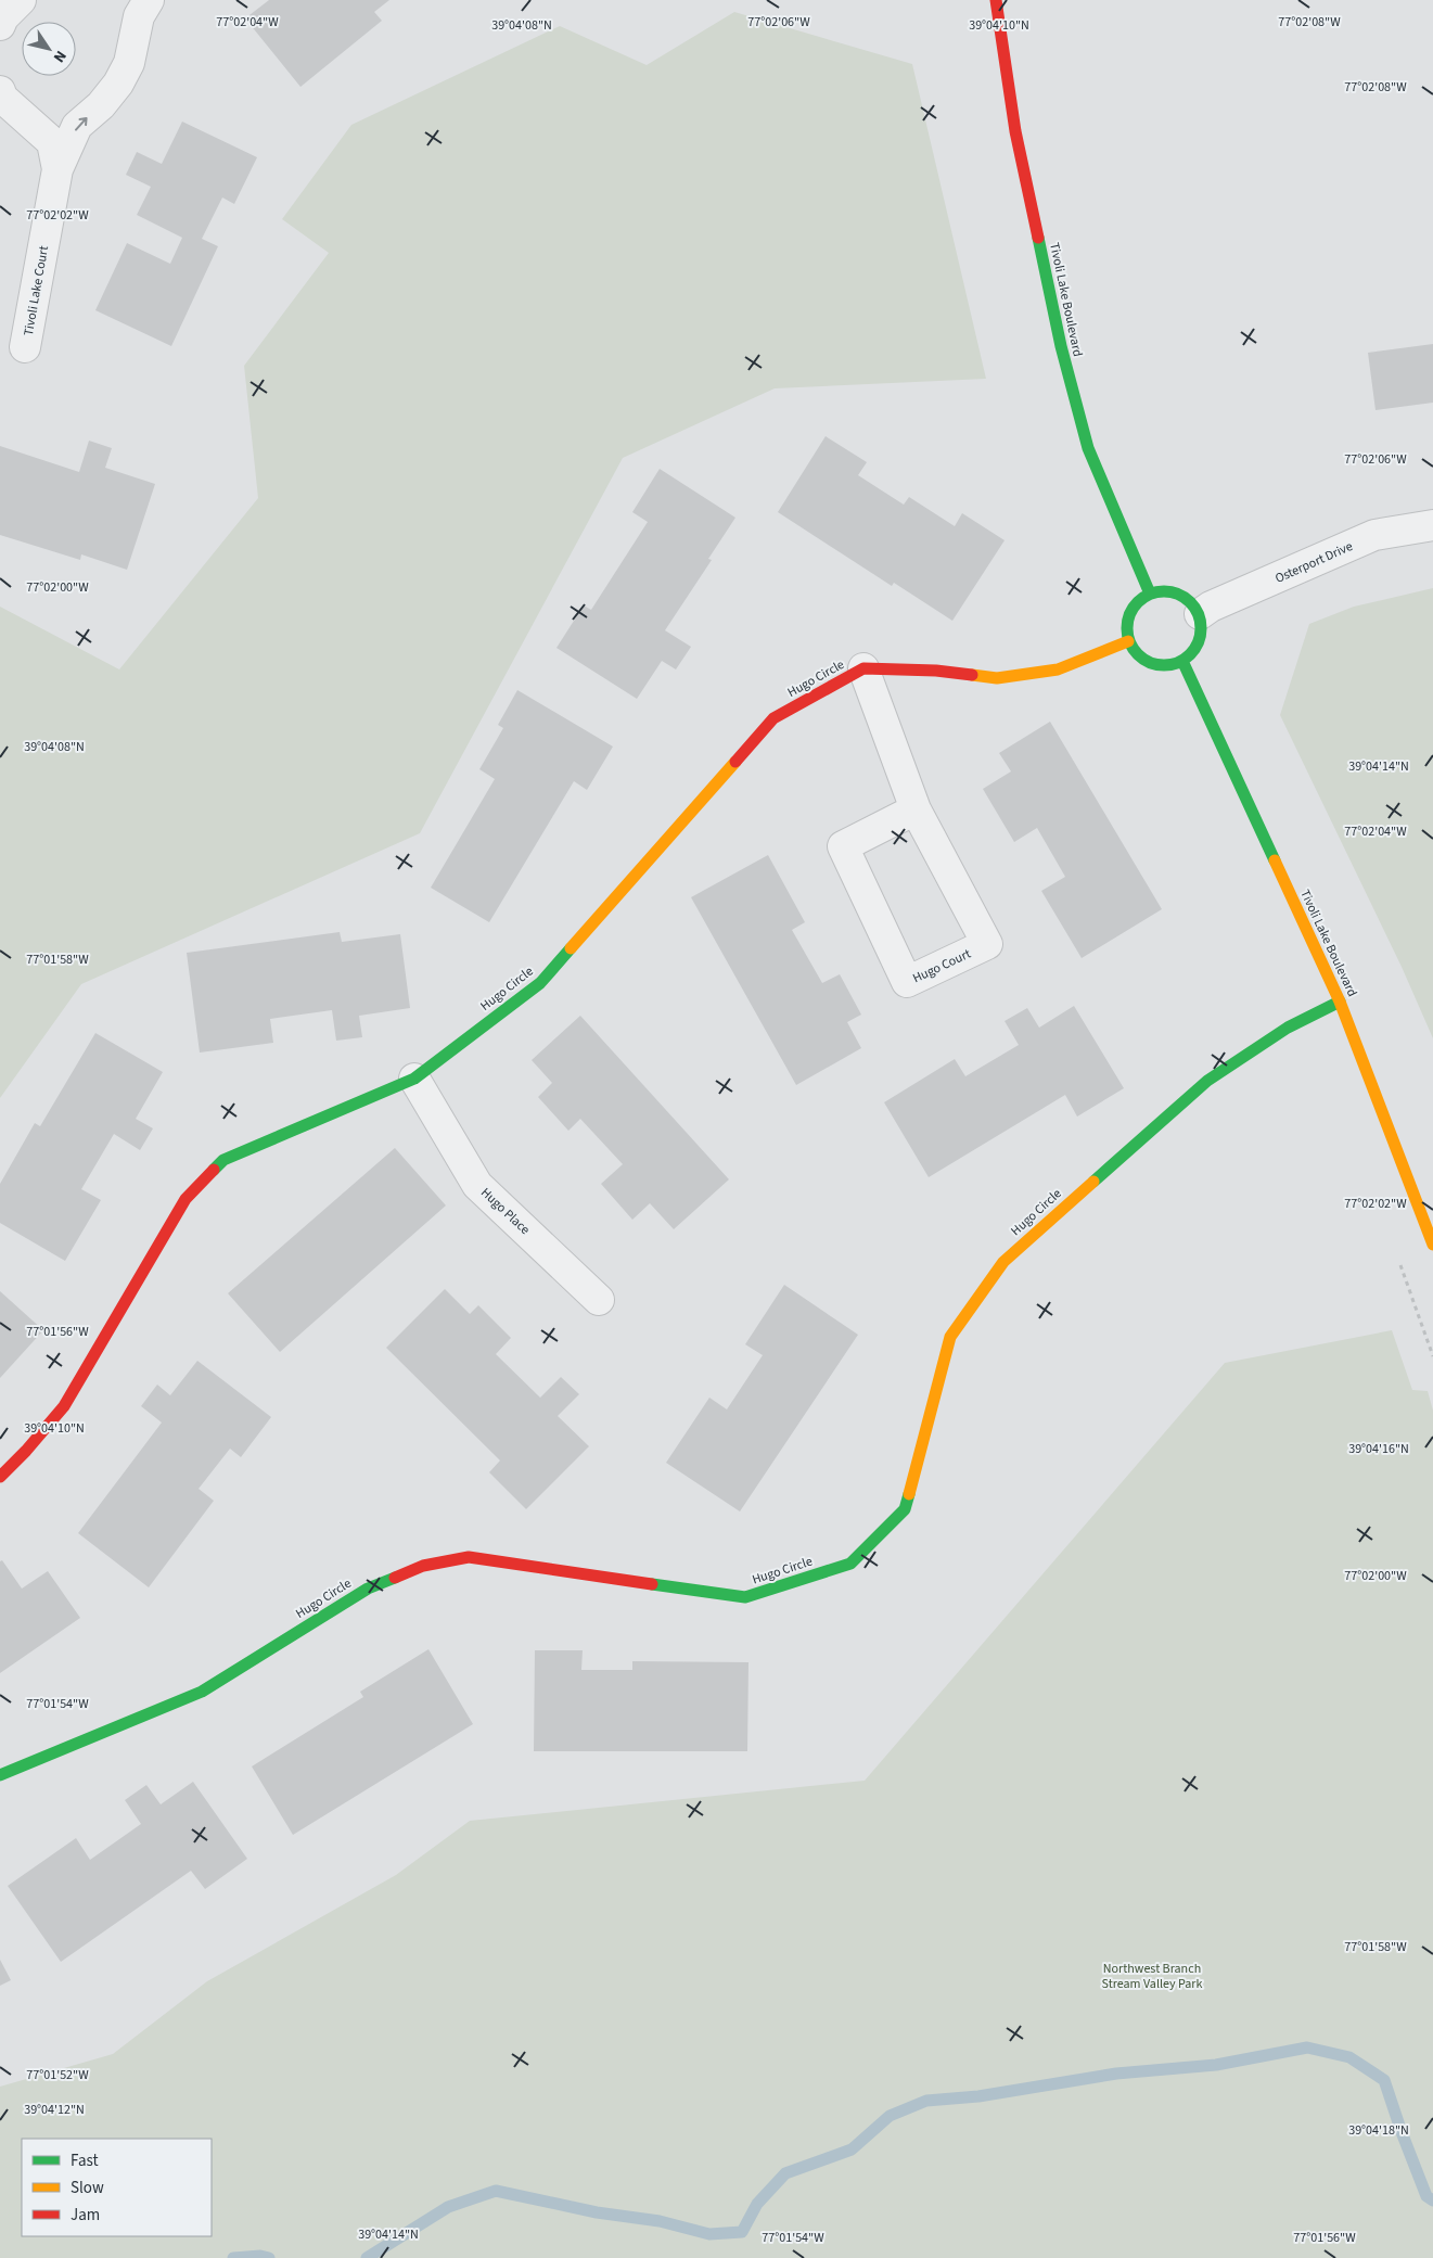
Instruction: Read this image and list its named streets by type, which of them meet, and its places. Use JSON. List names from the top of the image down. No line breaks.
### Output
{"streets":{"street":["Tivoli Lake Court","Tivoli Lake Boulevard","Osterport Drive","Hugo Circle","Hugo Court","Hugo Place"]},"crossings":[["Tivoli Lake Boulevard","Osterport Drive"],["Tivoli Lake Boulevard","Hugo Circle"],["Osterport Drive","Hugo Circle"],["Hugo Circle","Hugo Court"],["Hugo Circle","Hugo Place"]],"one_way":["Tivoli Lake Court"],"parks":["Northwest Branch Stream Valley Park"],"legend":["Fast","Slow","Jam"],"north":"bottom right","coordinates":["77°02'04\"W","77°02'06\"W","77°02'08\"W","39°04'08\"N","39°04'10\"N","77°02'02\"W","77°02'00\"W","39°04'14\"N","77°01'58\"W","77°01'56\"W","39°04'16\"N","77°01'54\"W","77°01'52\"W","39°04'12\"N","39°04'18\"N"]}
